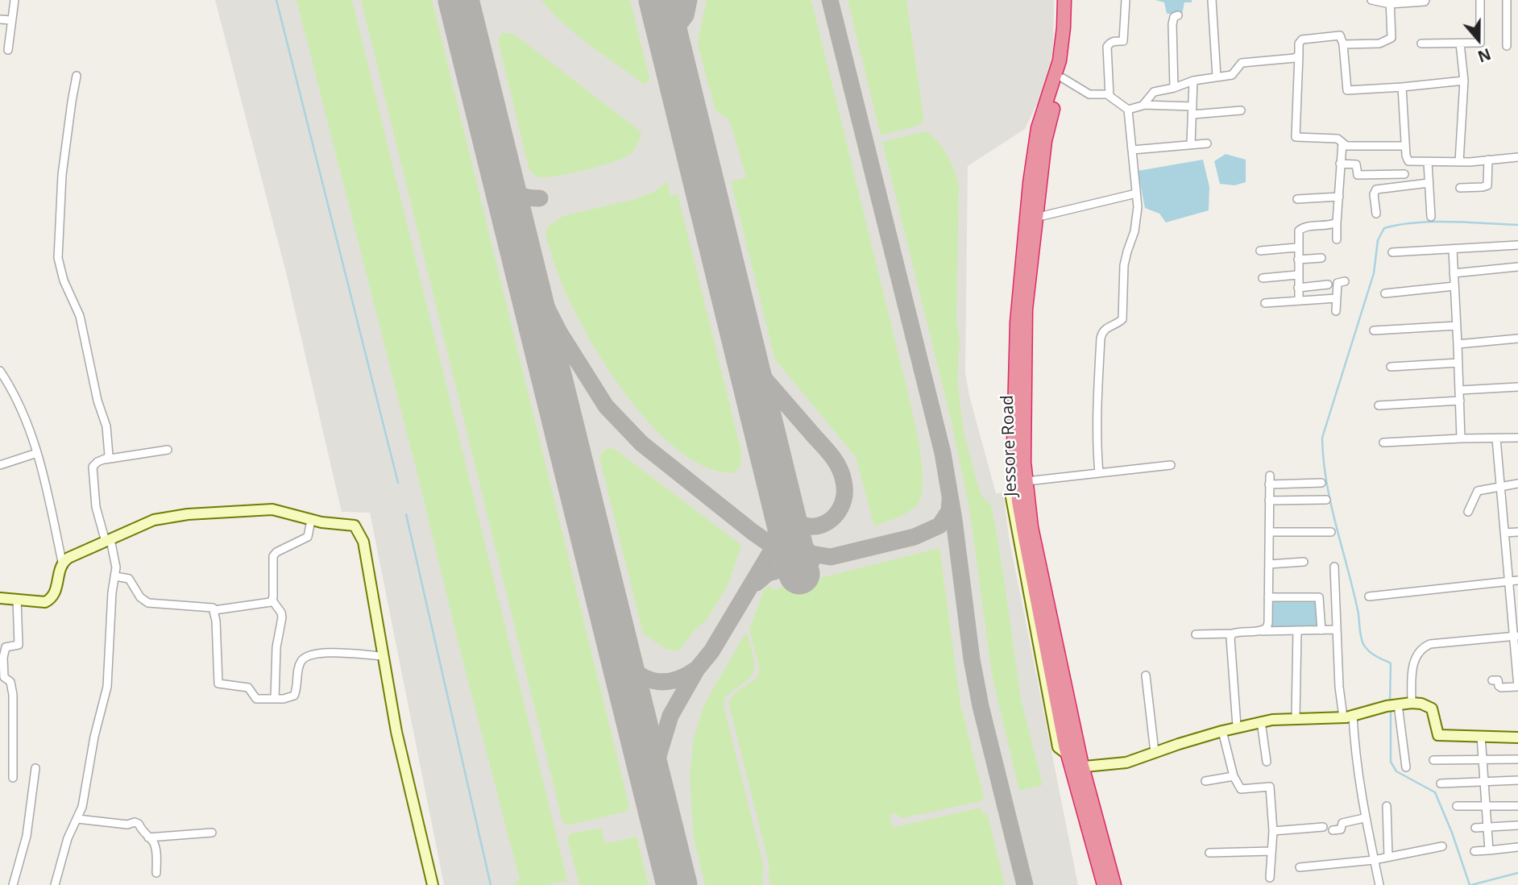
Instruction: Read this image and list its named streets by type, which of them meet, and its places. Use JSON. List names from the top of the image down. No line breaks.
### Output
{"streets":{"highway":["Jessore Road"]},"north":"bottom"}
